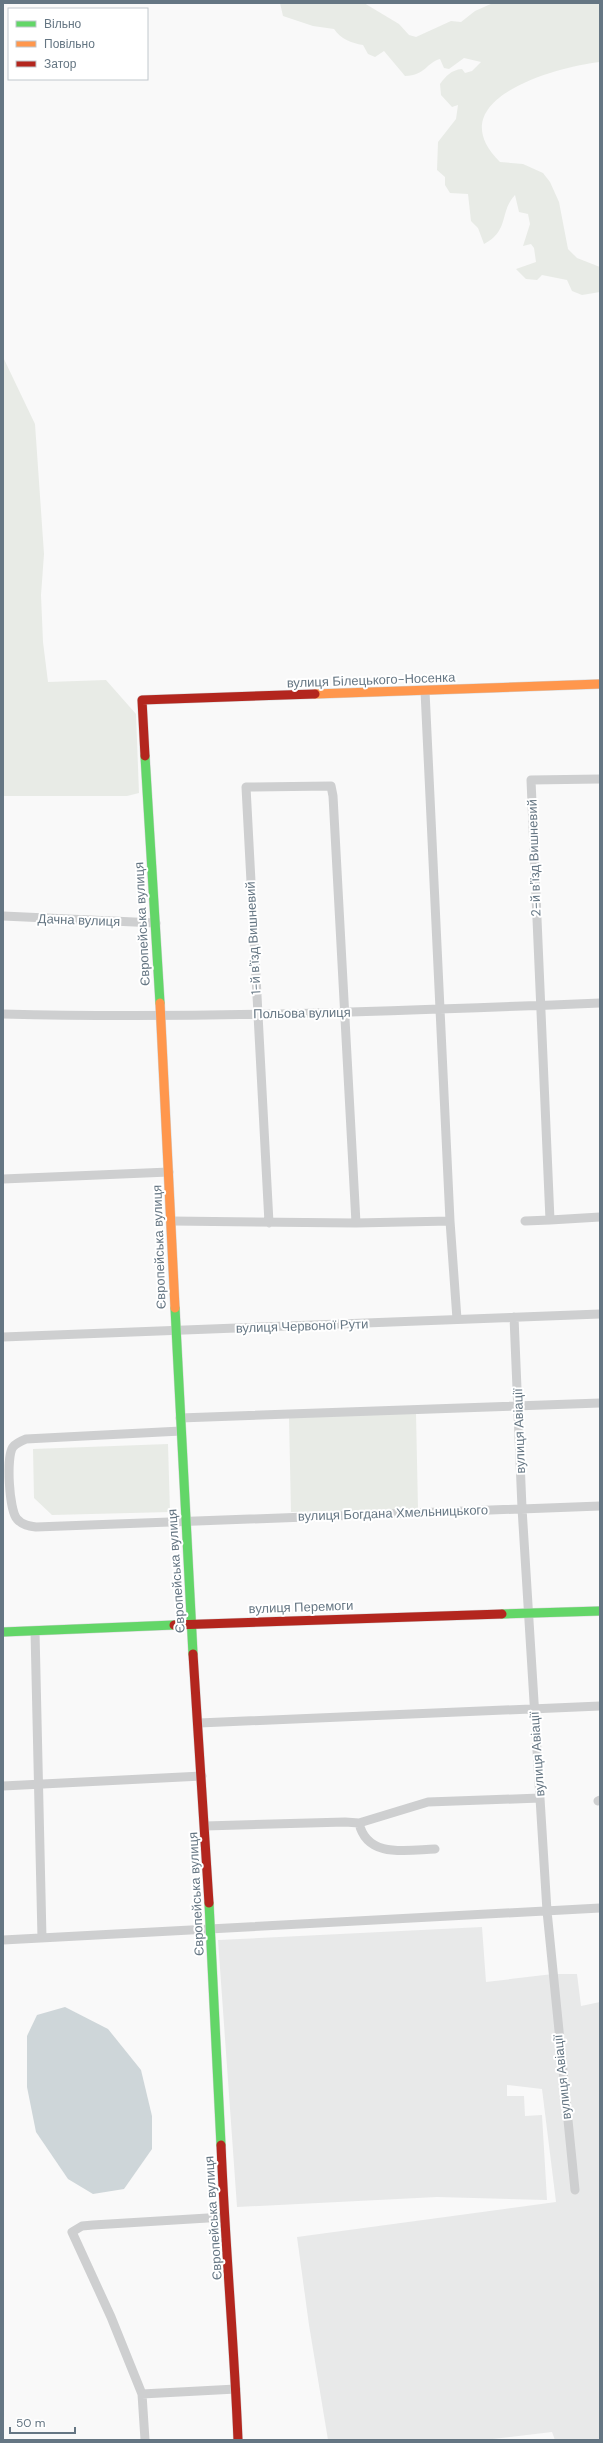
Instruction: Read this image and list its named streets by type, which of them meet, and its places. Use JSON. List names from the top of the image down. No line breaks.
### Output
{"streets":{"street":["вулиця Білецького-Носенка","2-й вʼїзд Вишневий","Дачна вулиця","Європейська вулиця","1-й в'їзд Вишневий","Польова вулиця","вулиця Червоної Рути","вулиця Авіації","вулиця Богдана Хмельницького","вулиця Перемоги"]},"crossings":[["вулиця Білецького-Носенка","Європейська вулиця"],["2-й вʼїзд Вишневий","Польова вулиця"],["Дачна вулиця","Європейська вулиця"],["Європейська вулиця","Польова вулиця"],["Європейська вулиця","вулиця Червоної Рути"],["Європейська вулиця","вулиця Богдана Хмельницького"],["Європейська вулиця","вулиця Перемоги"],["1-й в'їзд Вишневий","Польова вулиця"],["вулиця Червоної Рути","вулиця Авіації"],["вулиця Авіації","вулиця Богдана Хмельницького"],["вулиця Авіації","вулиця Перемоги"]],"legend":["Вільно","Повільно","Затор"],"scale_bar":"50 m"}
